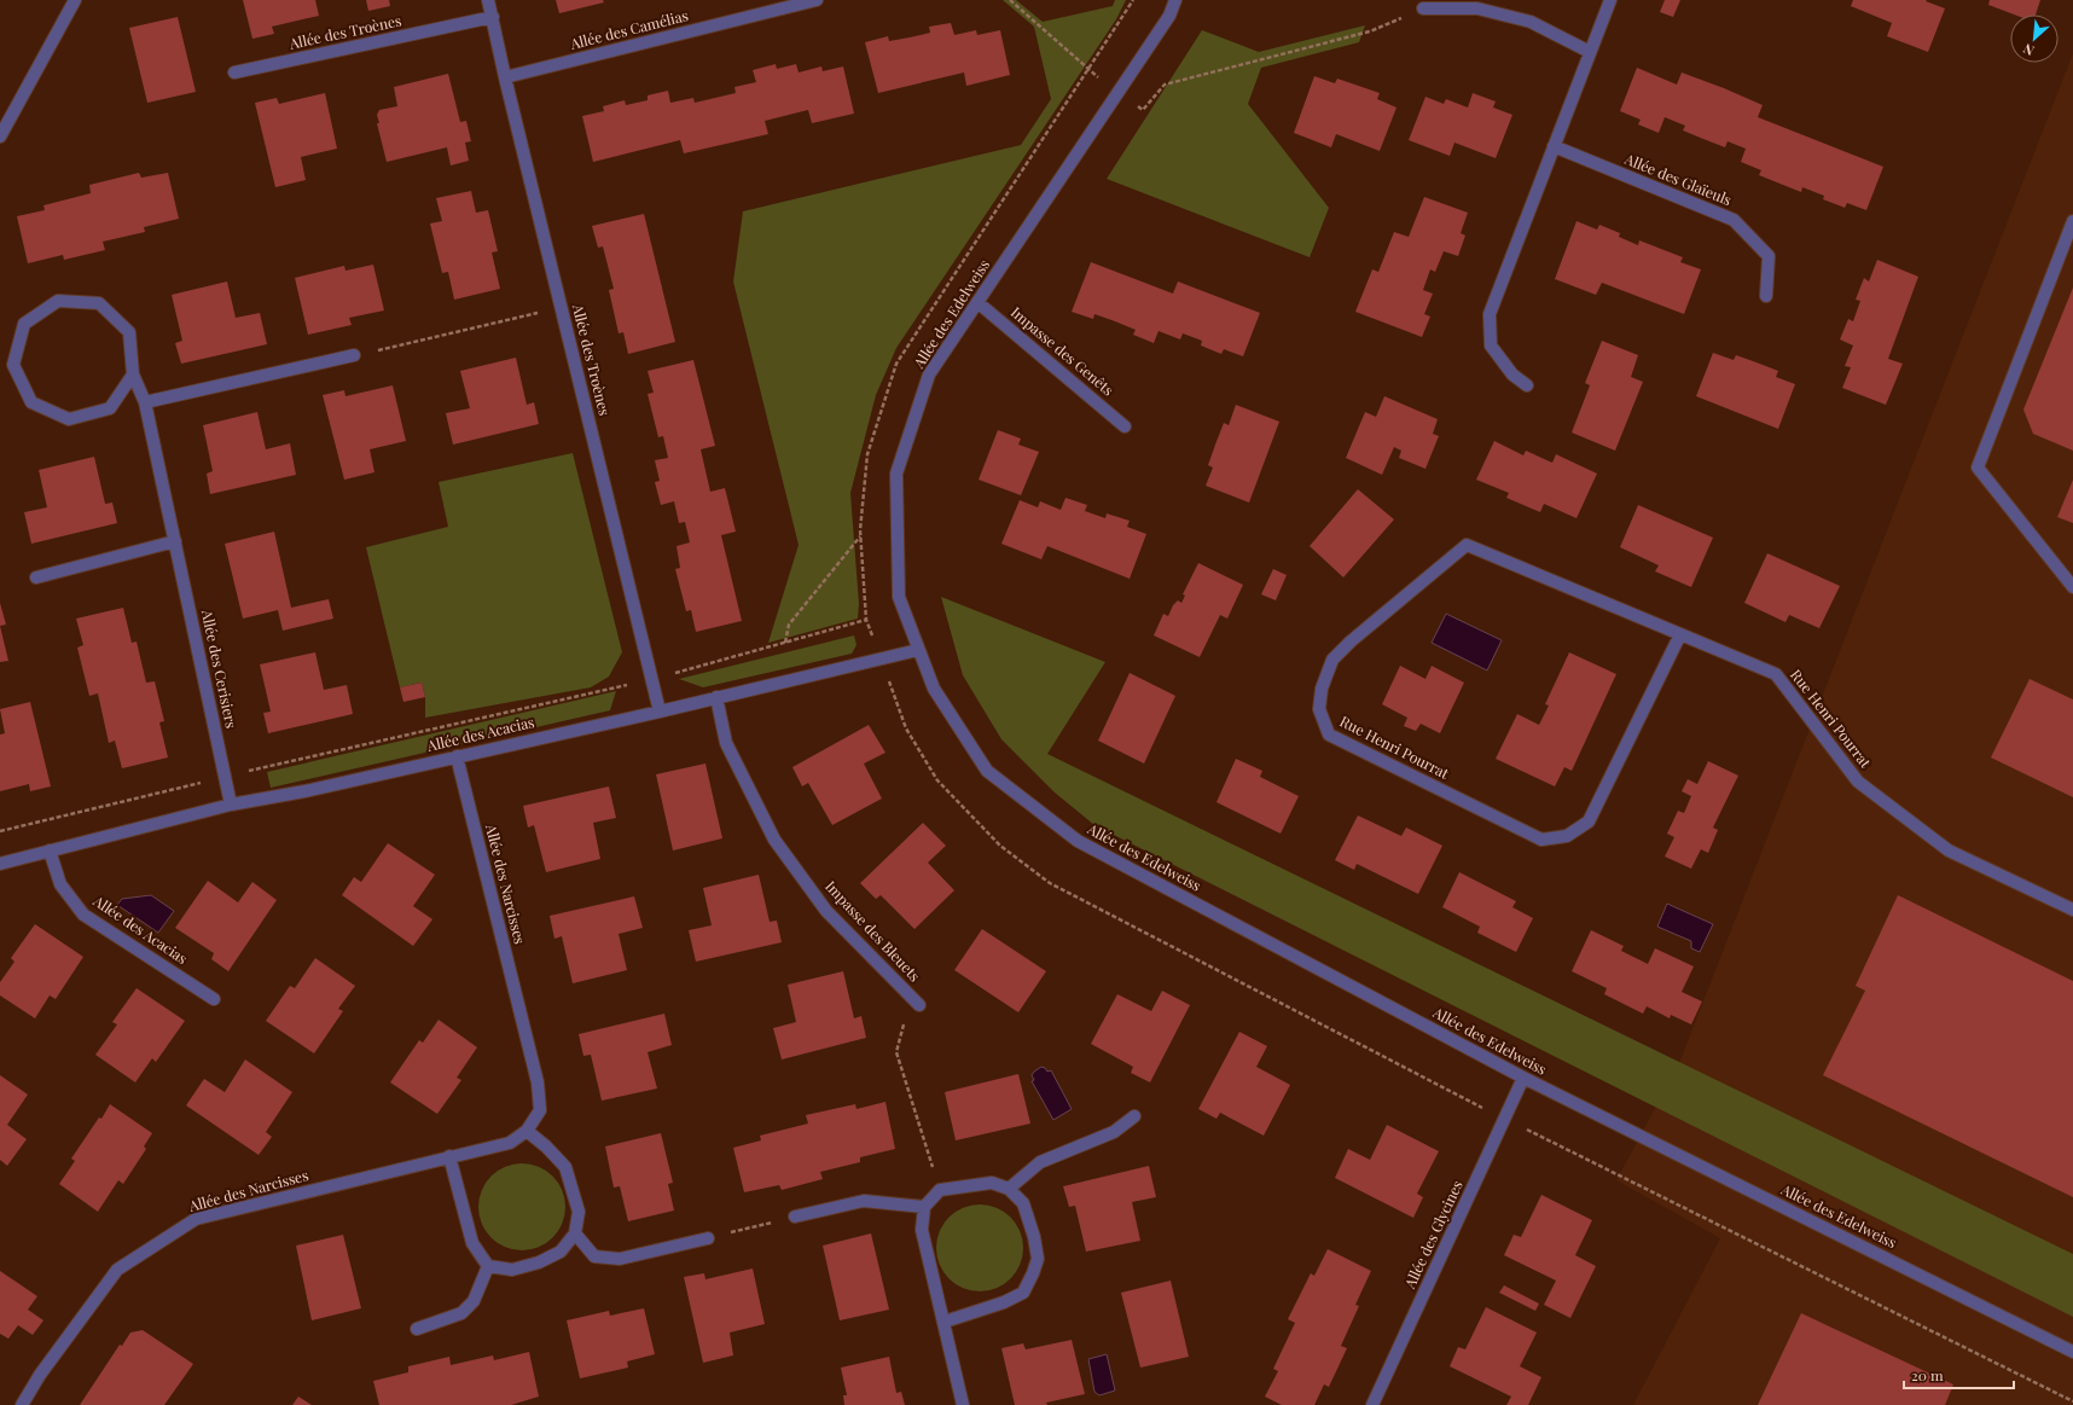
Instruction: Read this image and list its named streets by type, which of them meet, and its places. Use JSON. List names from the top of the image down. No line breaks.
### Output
{"streets":{"street":["Allée des Camélias","Allée des Troènes","Allée des Glaïeuls","Allée des Edelweiss","Impasse des Genêts","Allée des Cerisiers","Rue Henri Pourrat","Allée des Acacias","Allée des Narcisses","Impasse des Bleuets","Allée des Glycines"]},"crossings":[["Allée des Camélias","Allée des Troènes"],["Allée des Troènes","Allée des Acacias"],["Allée des Edelweiss","Impasse des Genêts"],["Allée des Edelweiss","Allée des Acacias"],["Allée des Edelweiss","Allée des Glycines"],["Allée des Cerisiers","Allée des Acacias"],["Allée des Acacias","Allée des Narcisses"],["Allée des Acacias","Impasse des Bleuets"]],"scale_bar":"20 m","north":"bottom left"}
